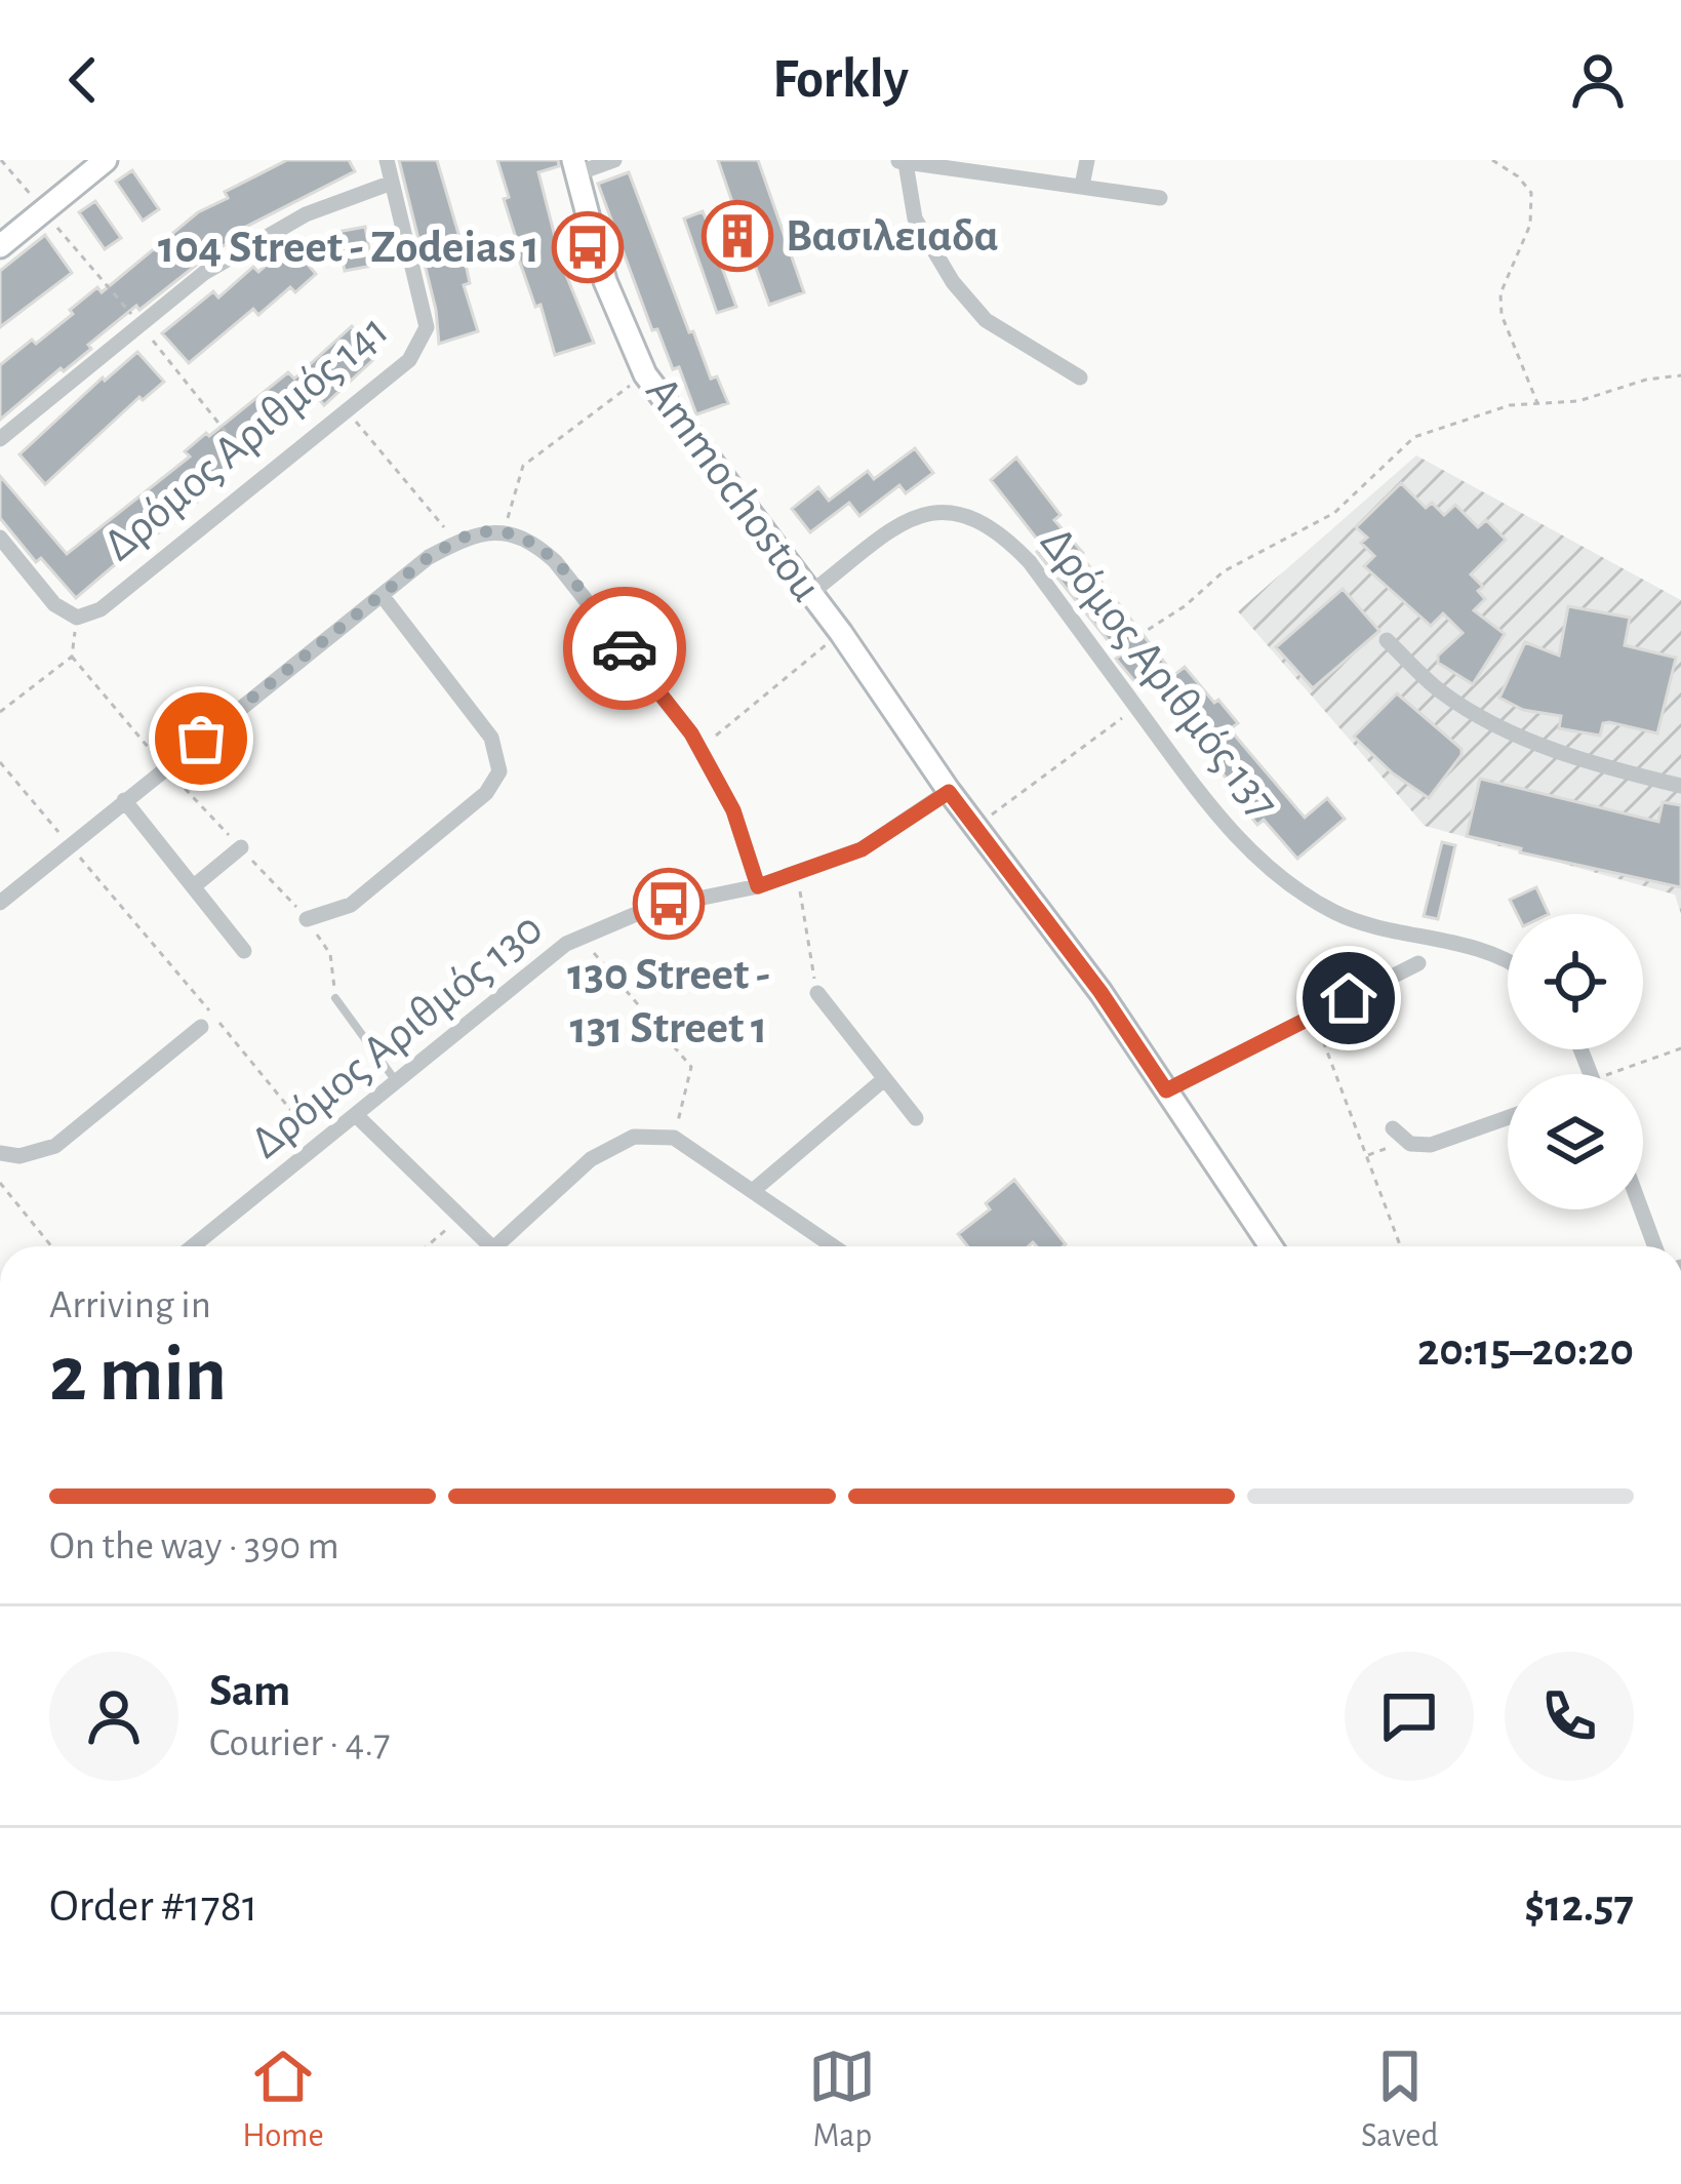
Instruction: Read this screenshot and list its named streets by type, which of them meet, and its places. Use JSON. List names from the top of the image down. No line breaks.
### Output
{"streets":{"street":["Δρόμος Αριθμός 141","Ammochostou","Δρόμος Αριθμός 137","Δρόμος Αριθμός 130"]},"crossings":[["Ammochostou","Δρόμος Αριθμός 137"],["Ammochostou","Δρόμος Αριθμός 130"]],"places":{"building":["Βασιλειαδα"],"bus stop":["104 Street - Zodeias 1","130 Street - 131 Street 1"]},"page":{"header":"Forkly","heading":["2 min","Arriving in","20:15–20:20"],"panel":["Sam","Courier · 4.7","Order #1781","$12.57"],"bar":"On the way · 390 m","tabs":["Home","Map","Saved"]}}
